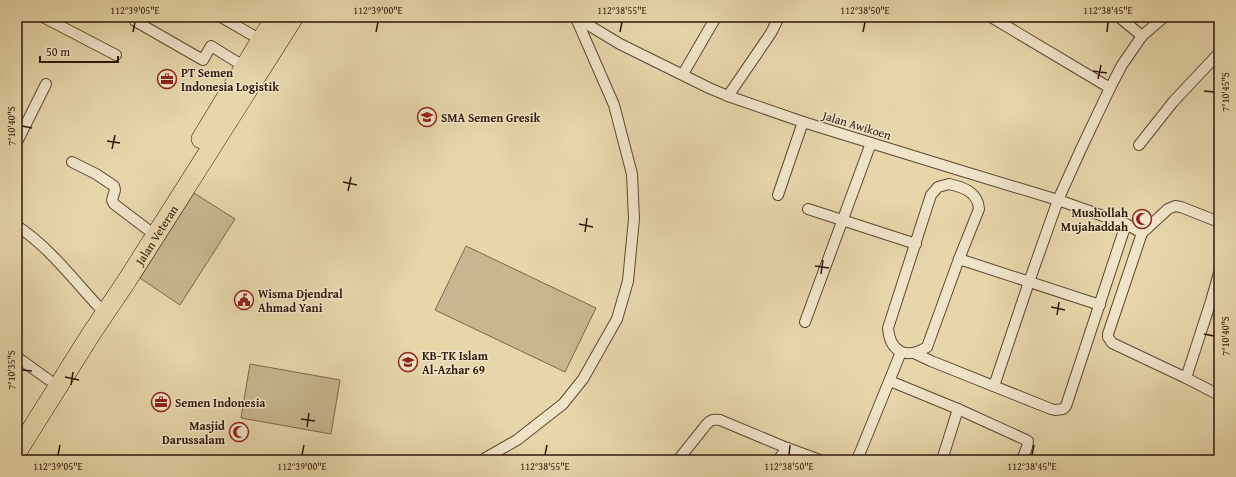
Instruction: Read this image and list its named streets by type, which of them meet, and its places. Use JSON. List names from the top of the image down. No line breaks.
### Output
{"streets":{"highway":["Jalan Veteran"],"street":["Jalan Awikoen"]},"places":{"office":["PT Semen Indonesia Logistik","Semen Indonesia"],"school or university":["SMA Semen Gresik","KB-TK Islam Al-Azhar 69"],"mosque":["Mushollah Mujahaddah","Masjid Darussalam"],"public building":["Wisma Djendral Ahmad Yani"]},"scale_bar":"50 m","coordinates":["112°39'05\"E","112°39'00\"E","112°38'55\"E","112°38'50\"E","112°38'45\"E","7°10'45\"S","7°10'40\"S","7°10'35\"S"]}
